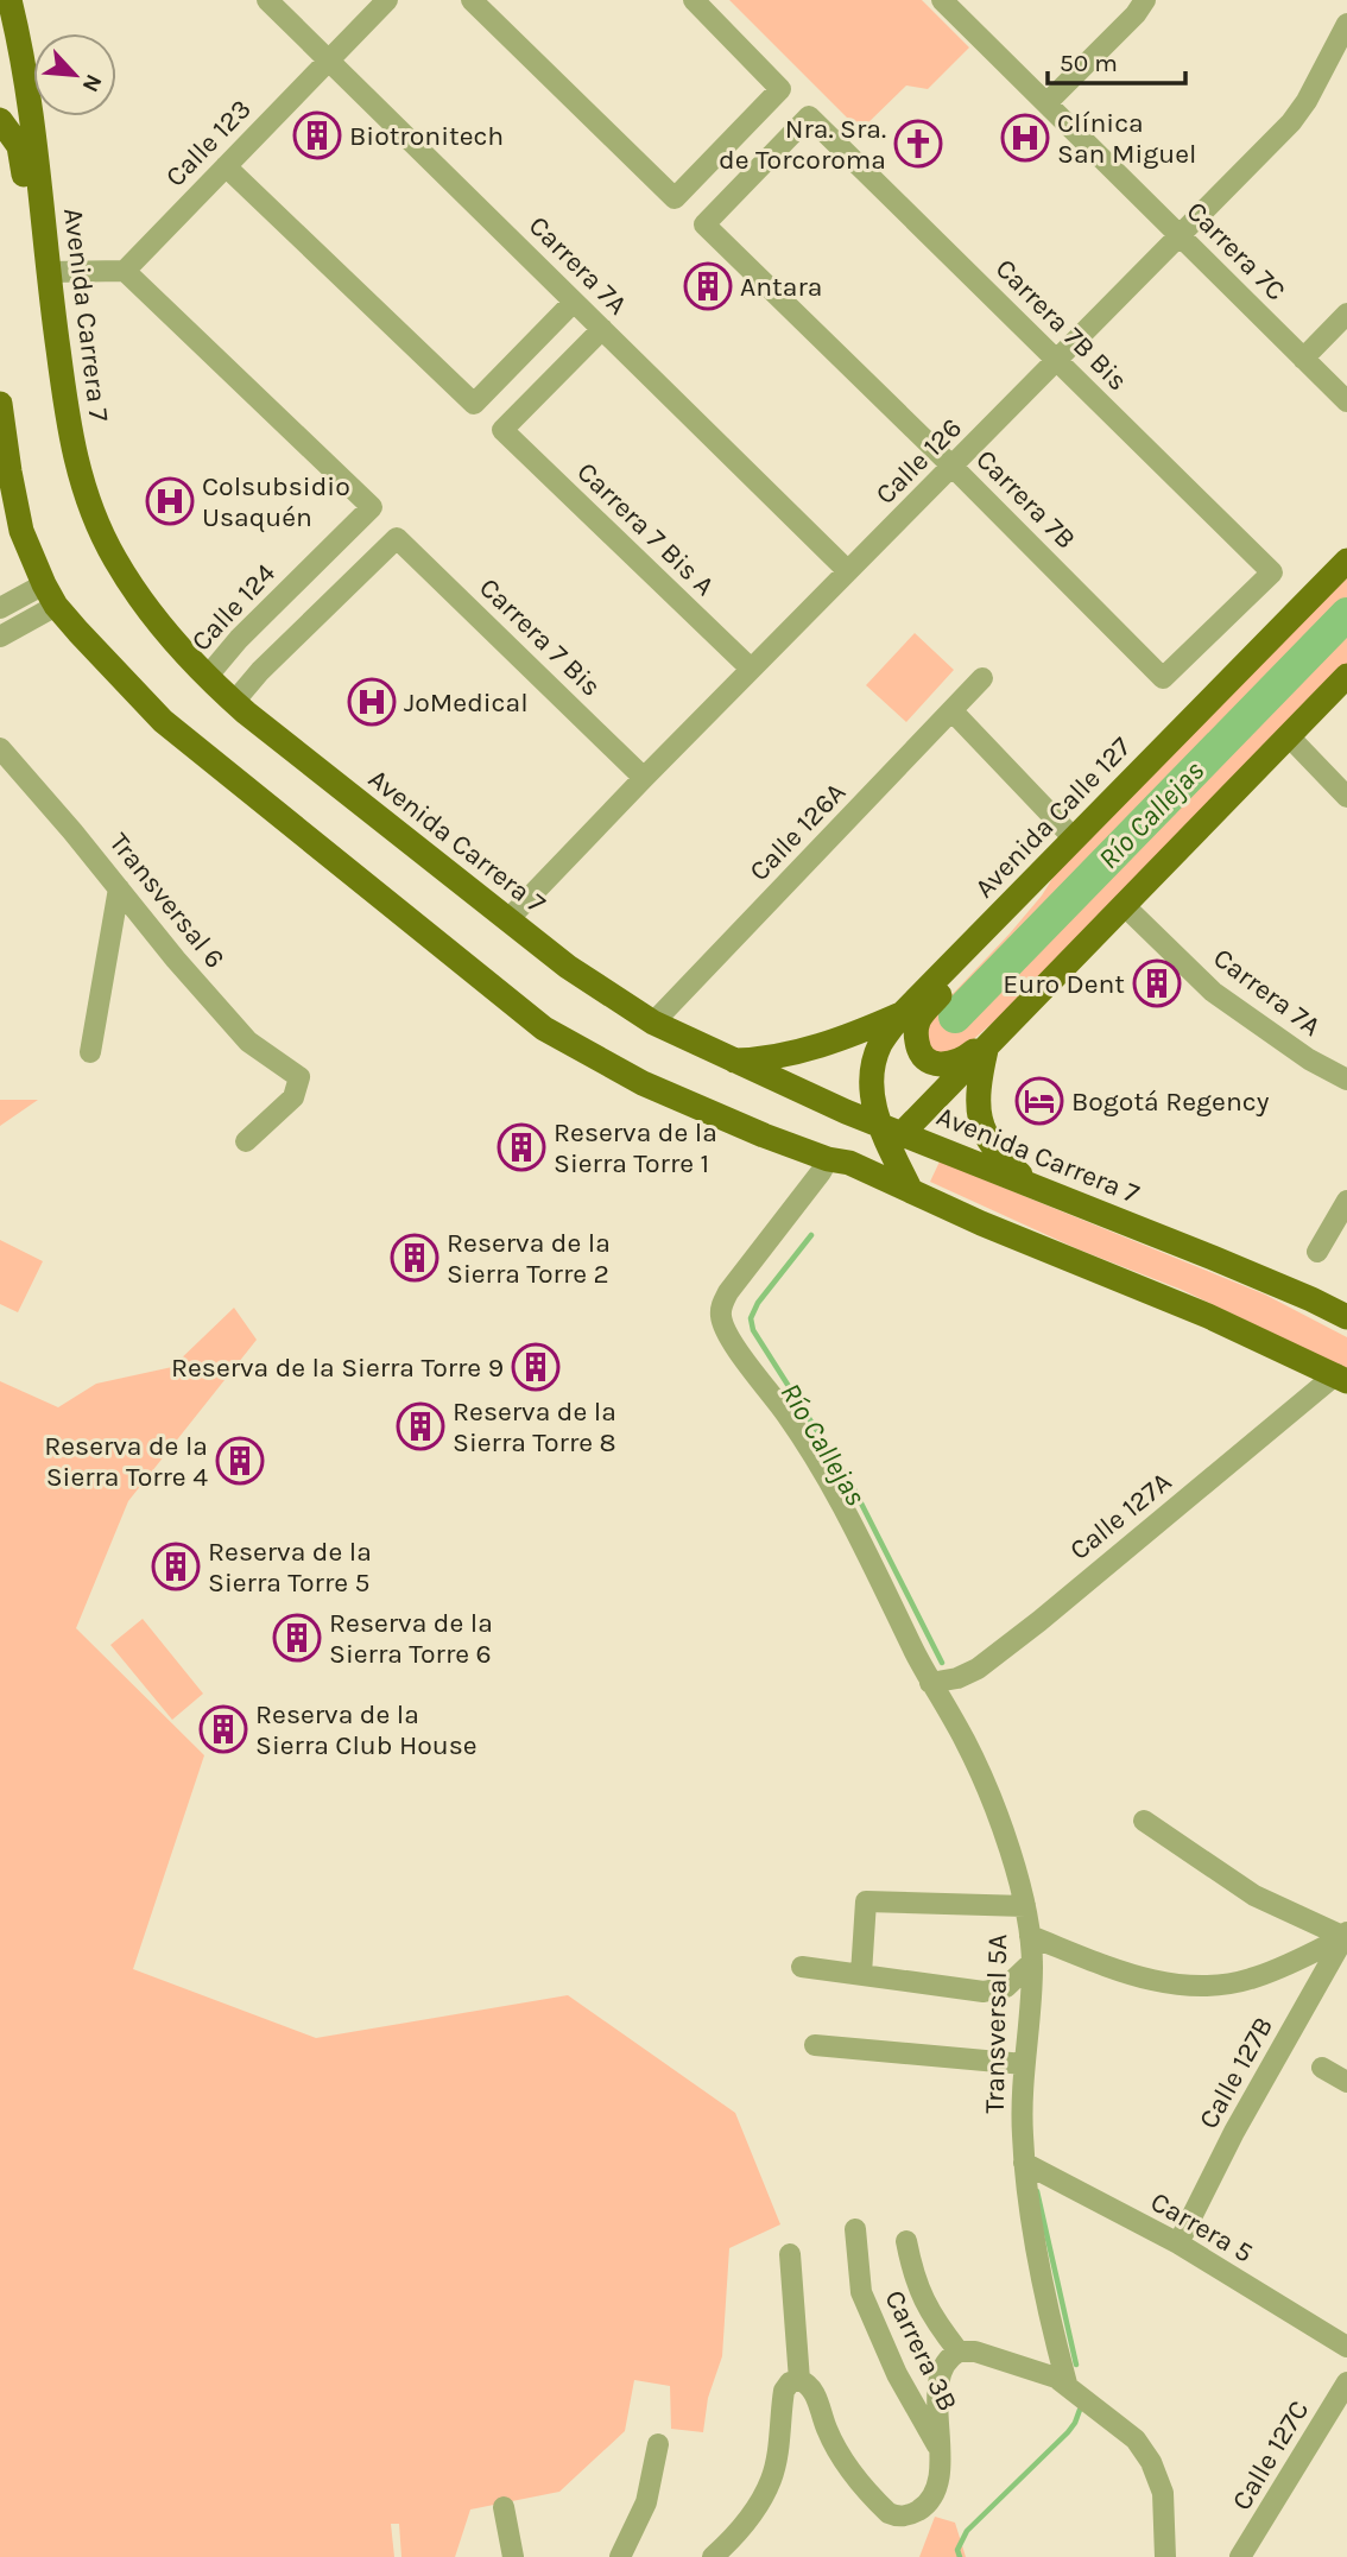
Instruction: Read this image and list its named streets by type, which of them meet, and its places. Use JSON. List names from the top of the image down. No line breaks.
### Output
{"streets":{"main road":["Avenida Carrera 7","Avenida Calle 127"],"street":["Calle 123","Carrera 7C","Carrera 7A","Carrera 7B Bis","Calle 126","Carrera 7B","Carrera 7 Bis A","Calle 124","Carrera 7 Bis","Calle 126A","Transversal 6","Calle 127A","Transversal 5A","Calle 127B","Carrera 5","Carrera 3B","Calle 127C"]},"crossings":[["Calle 123","Carrera 7A"],["Calle 123","Calle 124"],["Carrera 7C","Calle 126"],["Carrera 7A","Calle 126"],["Carrera 7A","Carrera 7 Bis A"],["Avenida Carrera 7","Calle 126"],["Avenida Carrera 7","Calle 124"],["Avenida Carrera 7","Carrera 7 Bis"],["Avenida Carrera 7","Avenida Calle 127"],["Avenida Carrera 7","Calle 126A"],["Carrera 7B Bis","Calle 126"],["Carrera 7B Bis","Carrera 7B"],["Calle 126","Carrera 7B"],["Calle 126","Carrera 7 Bis A"],["Calle 126","Carrera 7 Bis"],["Calle 127A","Transversal 5A"],["Transversal 5A","Carrera 5"],["Calle 127B","Carrera 5"]],"water":["Río Callejas"],"places":{"building":["Biotronitech","Antara","Euro Dent","Reserva de la Sierra Torre 1","Reserva de la Sierra Torre 2","Reserva de la Sierra Torre 9","Reserva de la Sierra Torre 8","Reserva de la Sierra Torre 4","Reserva de la Sierra Torre 5","Reserva de la Sierra Torre 6","Reserva de la Sierra Club House"],"hospital":["Clínica San Miguel","Colsubsidio Usaquén","JoMedical"],"church":["Nra. Sra. de Torcoroma"],"hotel":["Bogotá Regency"]},"scale_bar":"50 m","north":"bottom right"}
